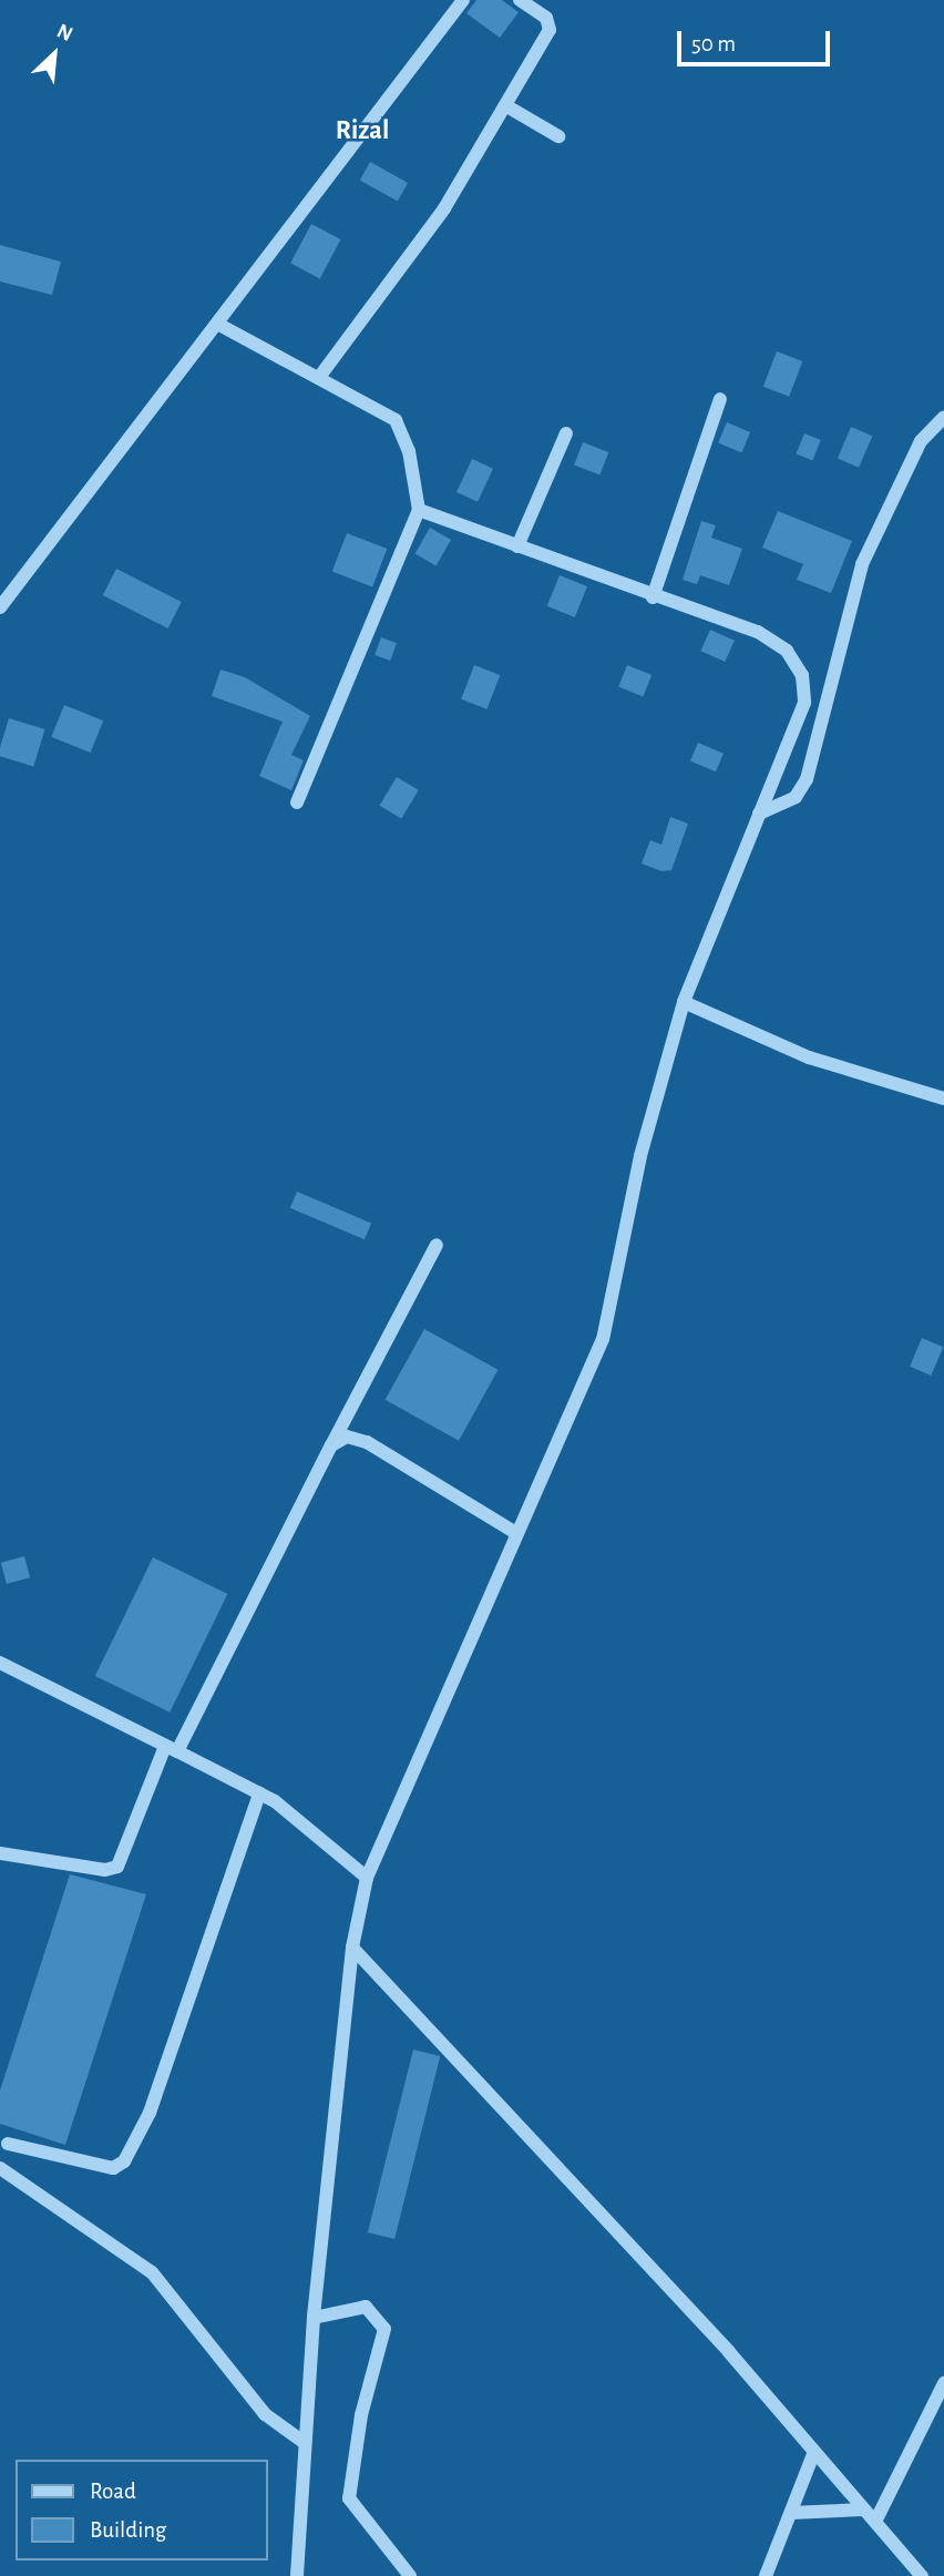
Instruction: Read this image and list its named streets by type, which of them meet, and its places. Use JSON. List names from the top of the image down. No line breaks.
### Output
{"districts":["Rizal"],"legend":["Road","Building"],"scale_bar":"50 m","north":"top right"}
